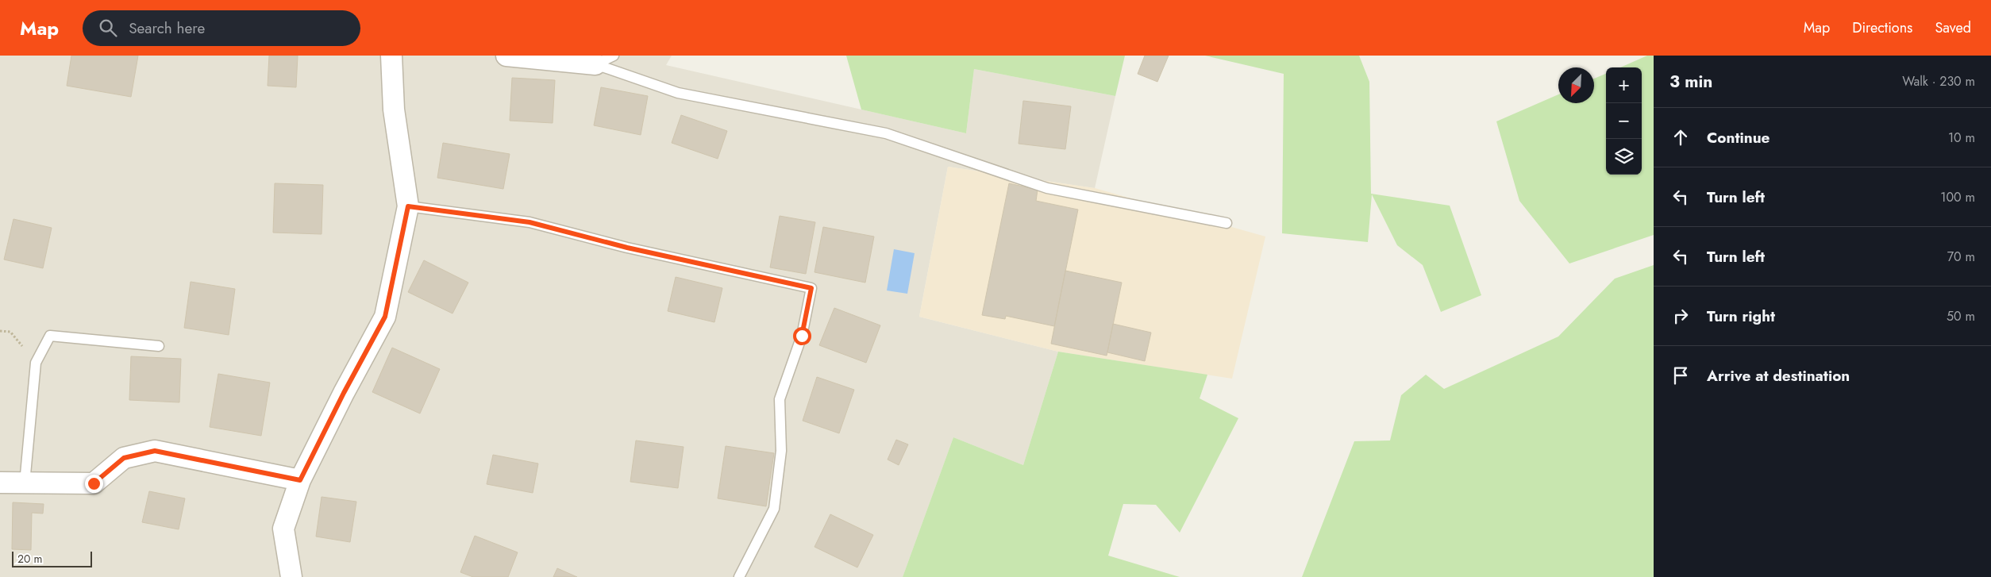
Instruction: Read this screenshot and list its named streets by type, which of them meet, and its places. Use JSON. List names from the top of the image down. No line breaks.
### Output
{"scale_bar":"20 m","north":"bottom left","page":{"header":"Map","search":"Search here","nav":["Map","Directions","Saved"],"heading":["3 min","Walk · 230 m"],"map_buttons":["+","−"],"list":[["Continue","10 m"],["Turn left","100 m"],["Turn left","70 m"],["Turn right","50 m"],"Arrive at destination"],"scale":"20 m"}}
